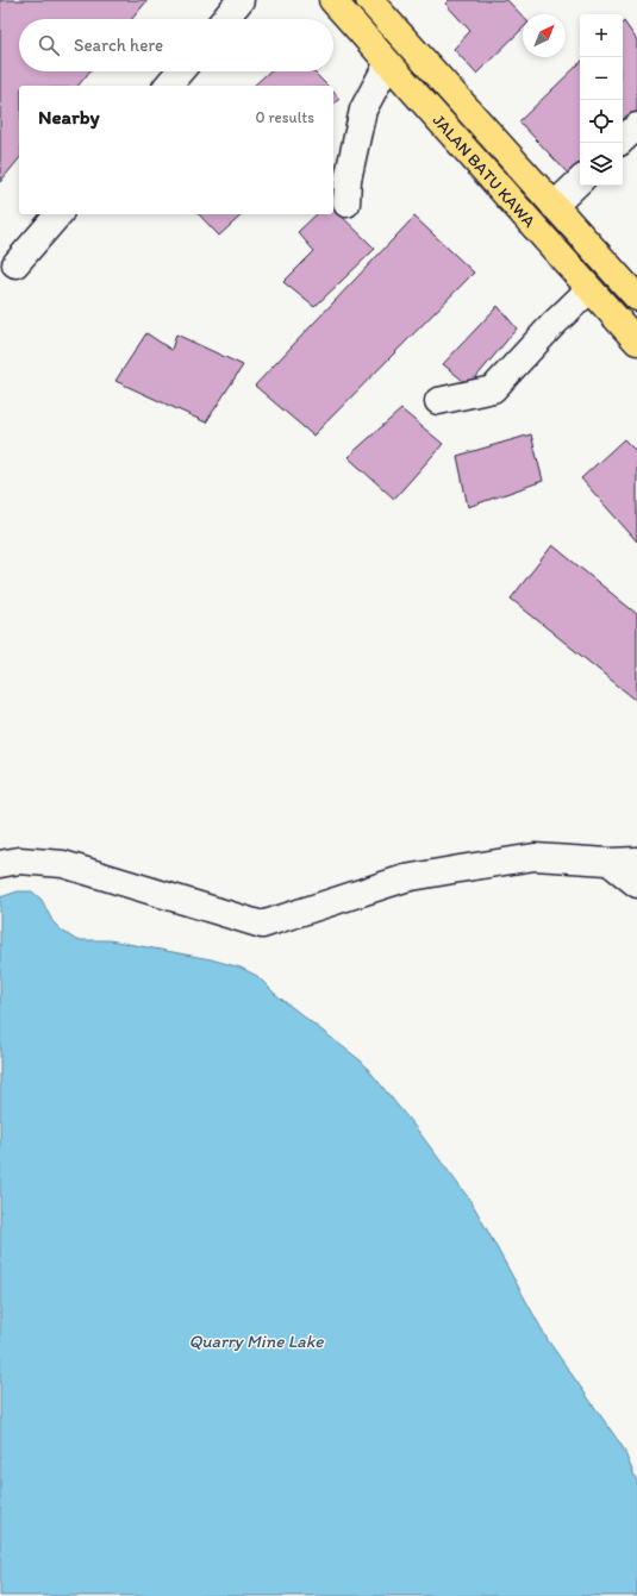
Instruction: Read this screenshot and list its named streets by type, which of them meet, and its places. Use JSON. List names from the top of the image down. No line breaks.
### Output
{"streets":{"highway":["JALAN BATU KAWA"]},"water":["Quarry Mine Lake"],"north":"top right","page":{"map_buttons":["+","−"],"search":"Search here","heading":["Nearby","0 results"]}}
